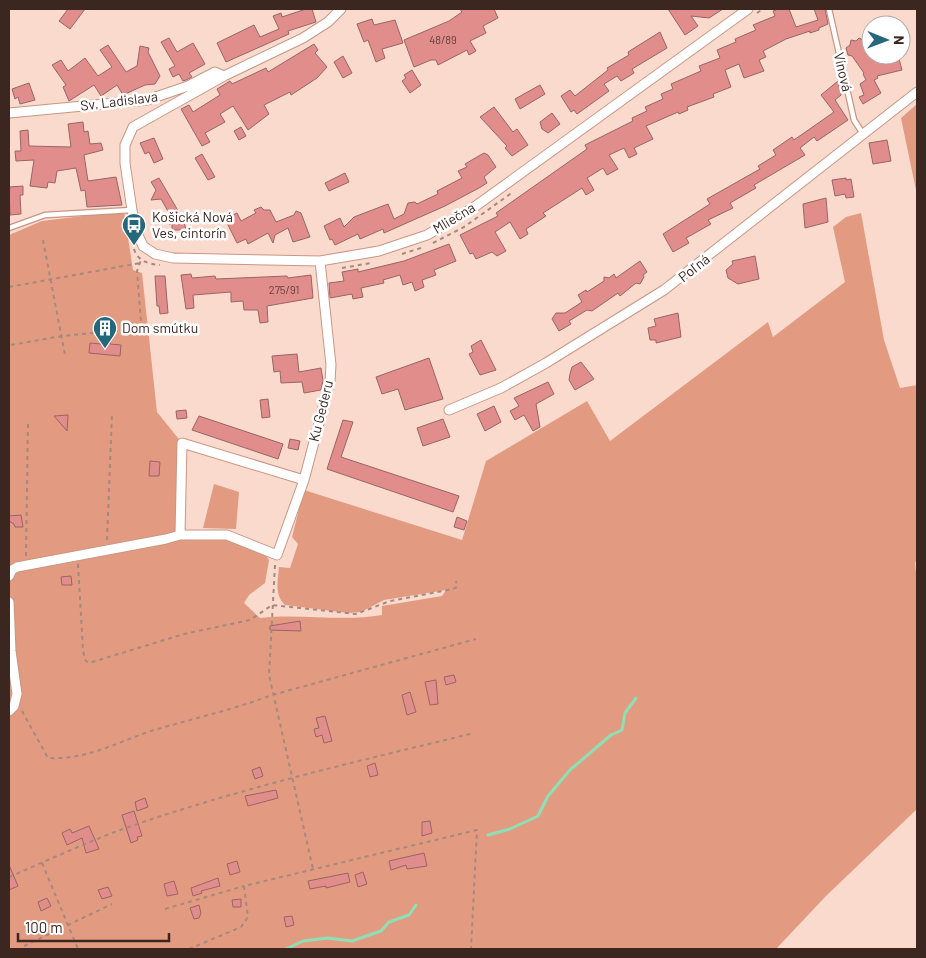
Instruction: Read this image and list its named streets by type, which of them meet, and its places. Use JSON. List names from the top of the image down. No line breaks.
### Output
{"streets":{"street":["Sv. Ladislava","Mliečna","Poľná","Ku Gederu"],"lane":["Vínová"]},"crossings":[["Vínová","Poľná"],["Sv. Ladislava","Mliečna"],["Mliečna","Ku Gederu"]],"places":{"bus stop":["Košická Nová Ves, cintorín"],"building":["Dom smútku"]},"house_numbers":["48/89","275/91"],"scale_bar":"100 m","north":"right"}
